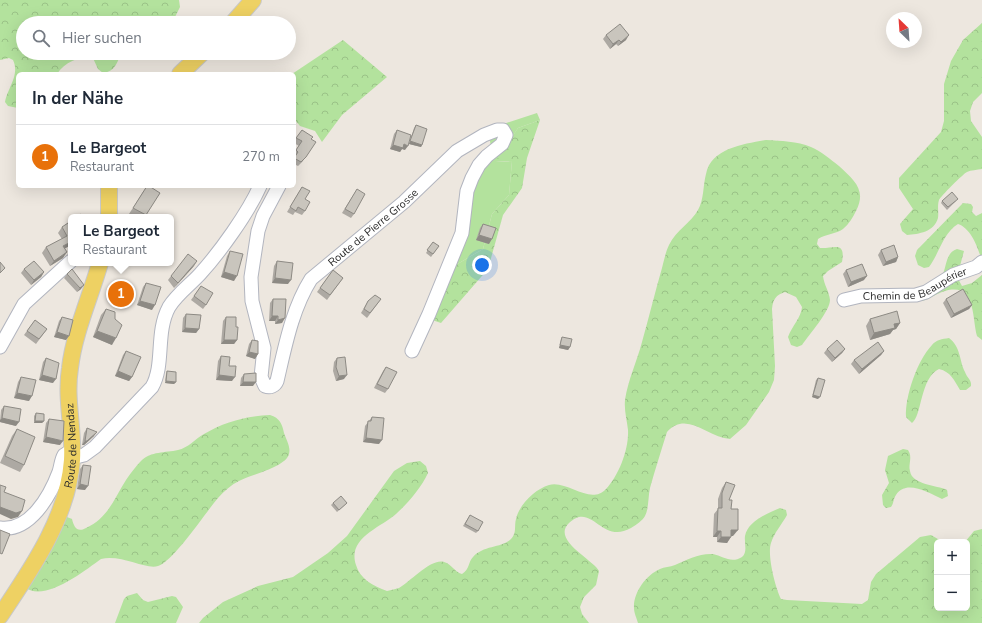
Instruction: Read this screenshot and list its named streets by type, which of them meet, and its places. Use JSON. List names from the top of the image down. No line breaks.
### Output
{"streets":{"main road":["Route de Nendaz"],"street":["Route de Pierre Grosse","Chemin de Beaupérier"]},"north":"top left","page":{"search":"Hier suchen","heading":"In der Nähe","list":[{"mark":"1","name":"Le Bargeot","note":"Restaurant","value":"270 m"}],"popup":["Le Bargeot","Restaurant"],"pins":"1","map_buttons":["+","−"]}}
